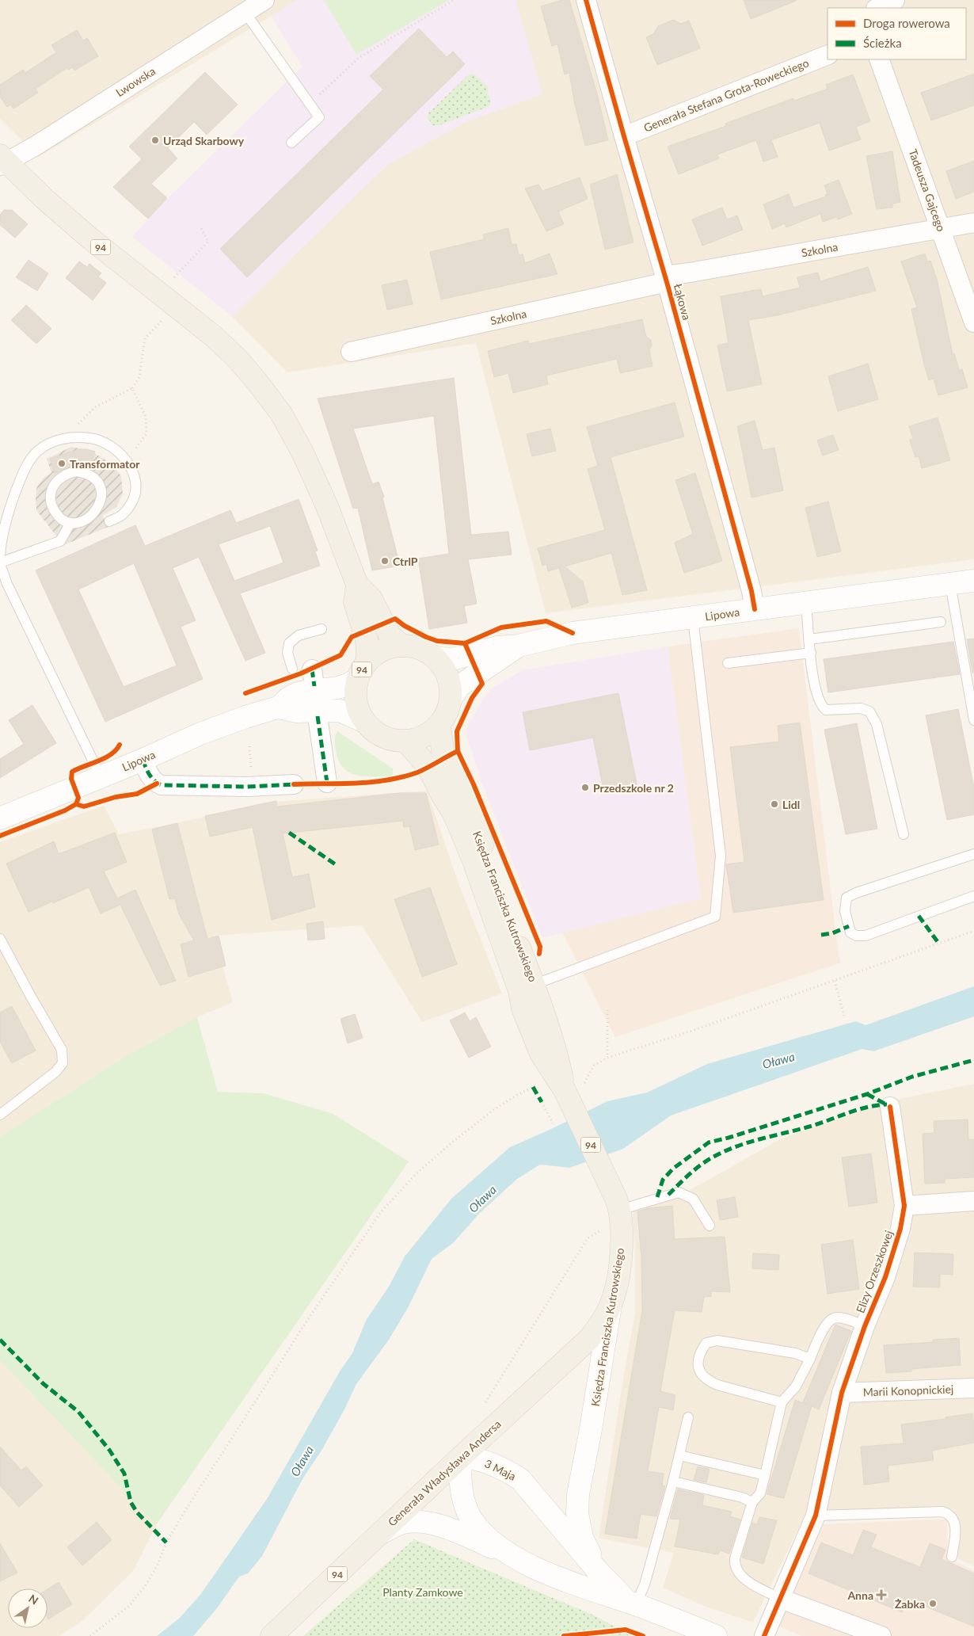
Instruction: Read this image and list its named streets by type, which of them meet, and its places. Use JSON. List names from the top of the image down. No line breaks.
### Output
{"streets":{"main road":["94","Księdza Franciszka Kutrowskiego","Generała Władysława Andersa"],"street":["Lwowska","Generała Stefana Grota-Roweckiego","Tadeusza Gajcego","Szkolna","Łąkowa","Lipowa","Elizy Orzeszkowej","Marii Konopnickiej","3 Maja"]},"crossings":[["Lwowska","94"],["Generała Stefana Grota-Roweckiego","Łąkowa"],["Tadeusza Gajcego","Szkolna"],["94","Lipowa"],["94","Księdza Franciszka Kutrowskiego"],["Szkolna","Łąkowa"],["Łąkowa","Lipowa"],["Lipowa","Księdza Franciszka Kutrowskiego"],["Księdza Franciszka Kutrowskiego","3 Maja"],["Księdza Franciszka Kutrowskiego","Generała Władysława Andersa"],["Elizy Orzeszkowej","Marii Konopnickiej"],["3 Maja","Generała Władysława Andersa"]],"water":["Oława"],"parks":["Planty Zamkowe"],"places":{"other":["Urząd Skarbowy","Transformator","CtrlP","Przedszkole nr 2","Lidl","Żabka"],"health":["Anna"]},"legend":["Droga rowerowa","Ścieżka"],"north":"top right"}
